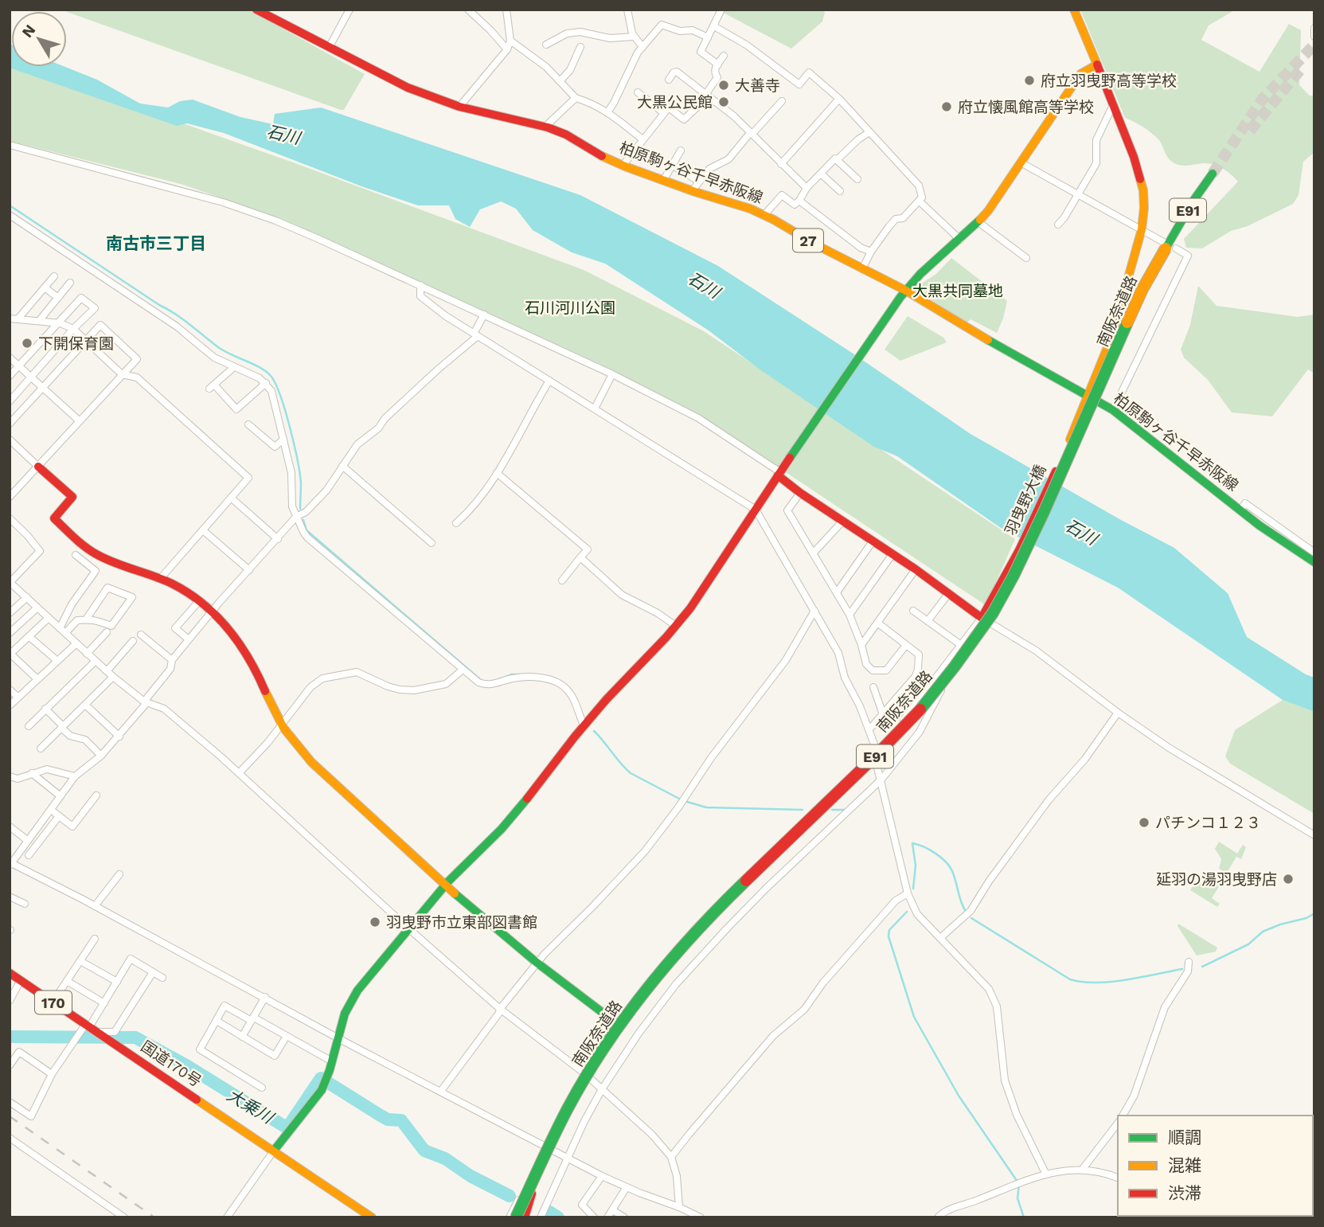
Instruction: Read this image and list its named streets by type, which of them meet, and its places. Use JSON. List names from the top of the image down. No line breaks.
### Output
{"streets":{"main road":["柏原駒ヶ谷千早赤阪線","E91","27","南阪奈道路","羽曳野大橋","170","国道170号"]},"crossings":[["柏原駒ヶ谷千早赤阪線","羽曳野大橋"]],"districts":["南古市三丁目"],"water":["石川","大乗川"],"parks":["大黒共同墓地","石川河川公園"],"places":["府立羽曳野高等学校","大善寺","大黒公民館","府立懐風館高等学校","下開保育園","パチンコ１２３","延羽の湯羽曳野店","羽曳野市立東部図書館"],"legend":["順調","混雑","渋滞"],"north":"top left"}
